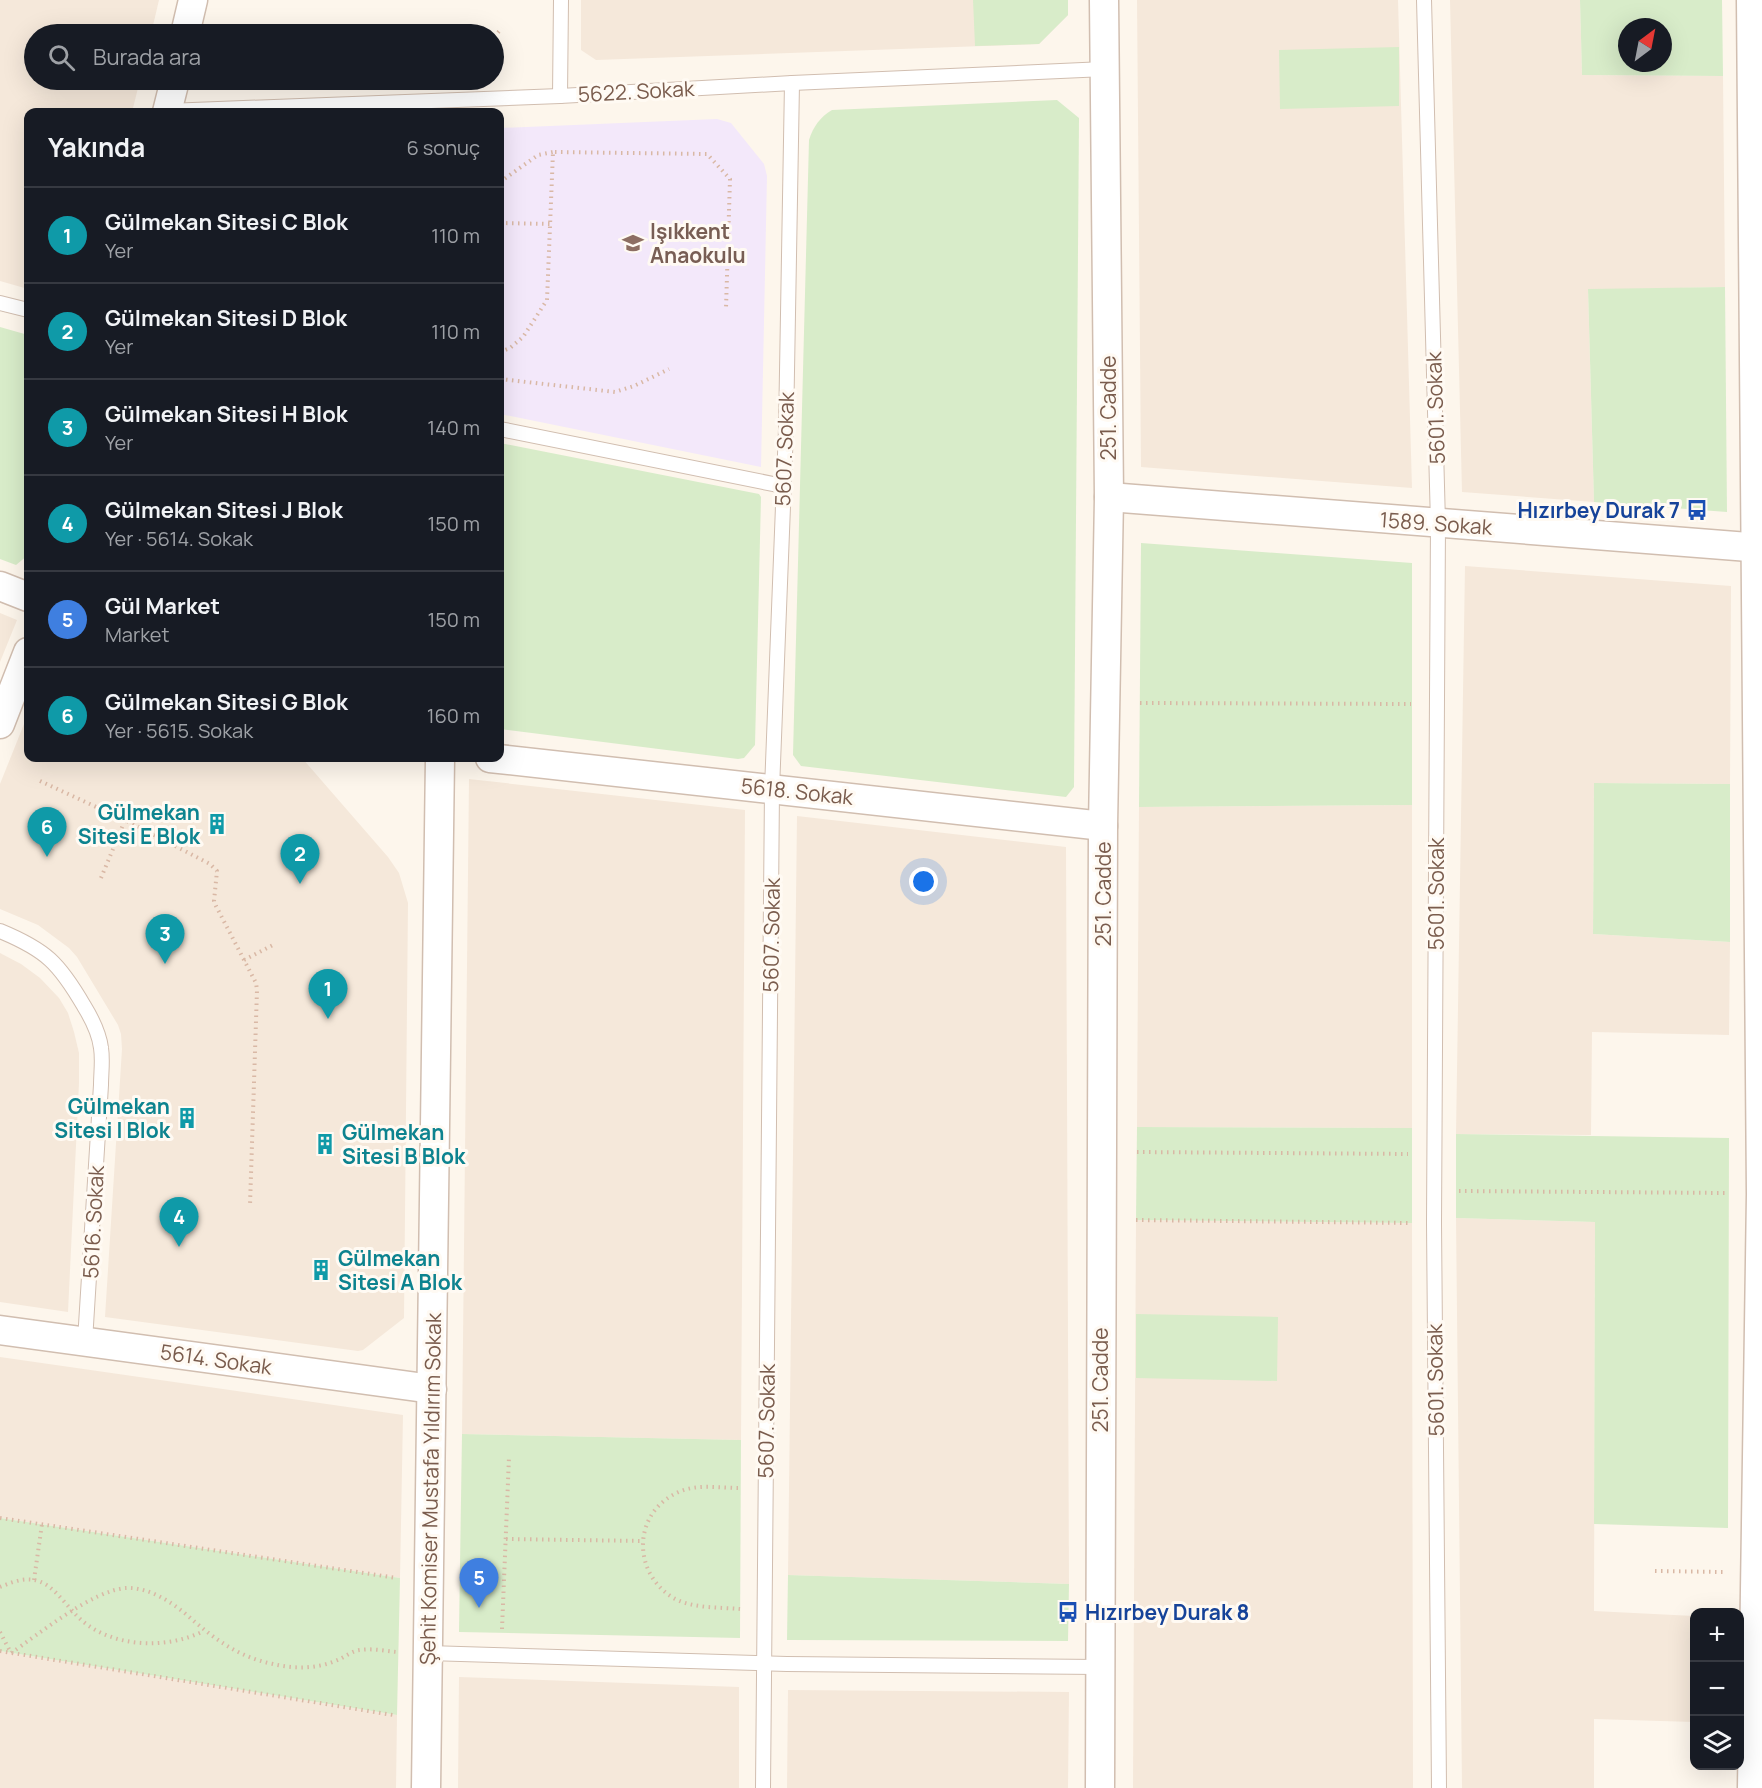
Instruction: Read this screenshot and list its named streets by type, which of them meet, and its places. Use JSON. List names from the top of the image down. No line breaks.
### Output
{"streets":{"street":["251. Cadde","1589. Sokak","5618. Sokak","5614. Sokak","Şehit Komiser Mustafa Yıldırım Sokak"],"lane":["5622. Sokak","5601. Sokak","5607. Sokak","5616. Sokak"]},"crossings":[["5622. Sokak","251. Cadde"],["5622. Sokak","5607. Sokak"],["251. Cadde","1589. Sokak"],["251. Cadde","5618. Sokak"],["5601. Sokak","1589. Sokak"],["5607. Sokak","5618. Sokak"],["5616. Sokak","5614. Sokak"],["5614. Sokak","Şehit Komiser Mustafa Yıldırım Sokak"]],"places":{"school or university":["Işıkkent Anaokulu"],"bus stop":["Hızırbey Durak 7","Hızırbey Durak 8"],"building":["Gülmekan Sitesi E Blok","Gülmekan Sitesi I Blok","Gülmekan Sitesi B Blok","Gülmekan Sitesi A Blok"]},"north":"top right","page":{"search":"Burada ara","heading":["Yakında","6 sonuç"],"list":[{"mark":"1","name":"Gülmekan Sitesi C Blok","note":"Yer","value":"110 m"},{"mark":"2","name":"Gülmekan Sitesi D Blok","note":"Yer","value":"110 m"},{"mark":"3","name":"Gülmekan Sitesi H Blok","note":"Yer","value":"140 m"},{"mark":"4","name":"Gülmekan Sitesi J Blok","note":"Yer · 5614. Sokak","value":"150 m"},{"mark":"5","name":"Gül Market","note":"Market","value":"150 m"},{"mark":"6","name":"Gülmekan Sitesi G Blok","note":"Yer · 5615. Sokak","value":"160 m"}],"pins":["6","2","3","1","4","5"],"map_buttons":["+","−"]}}
